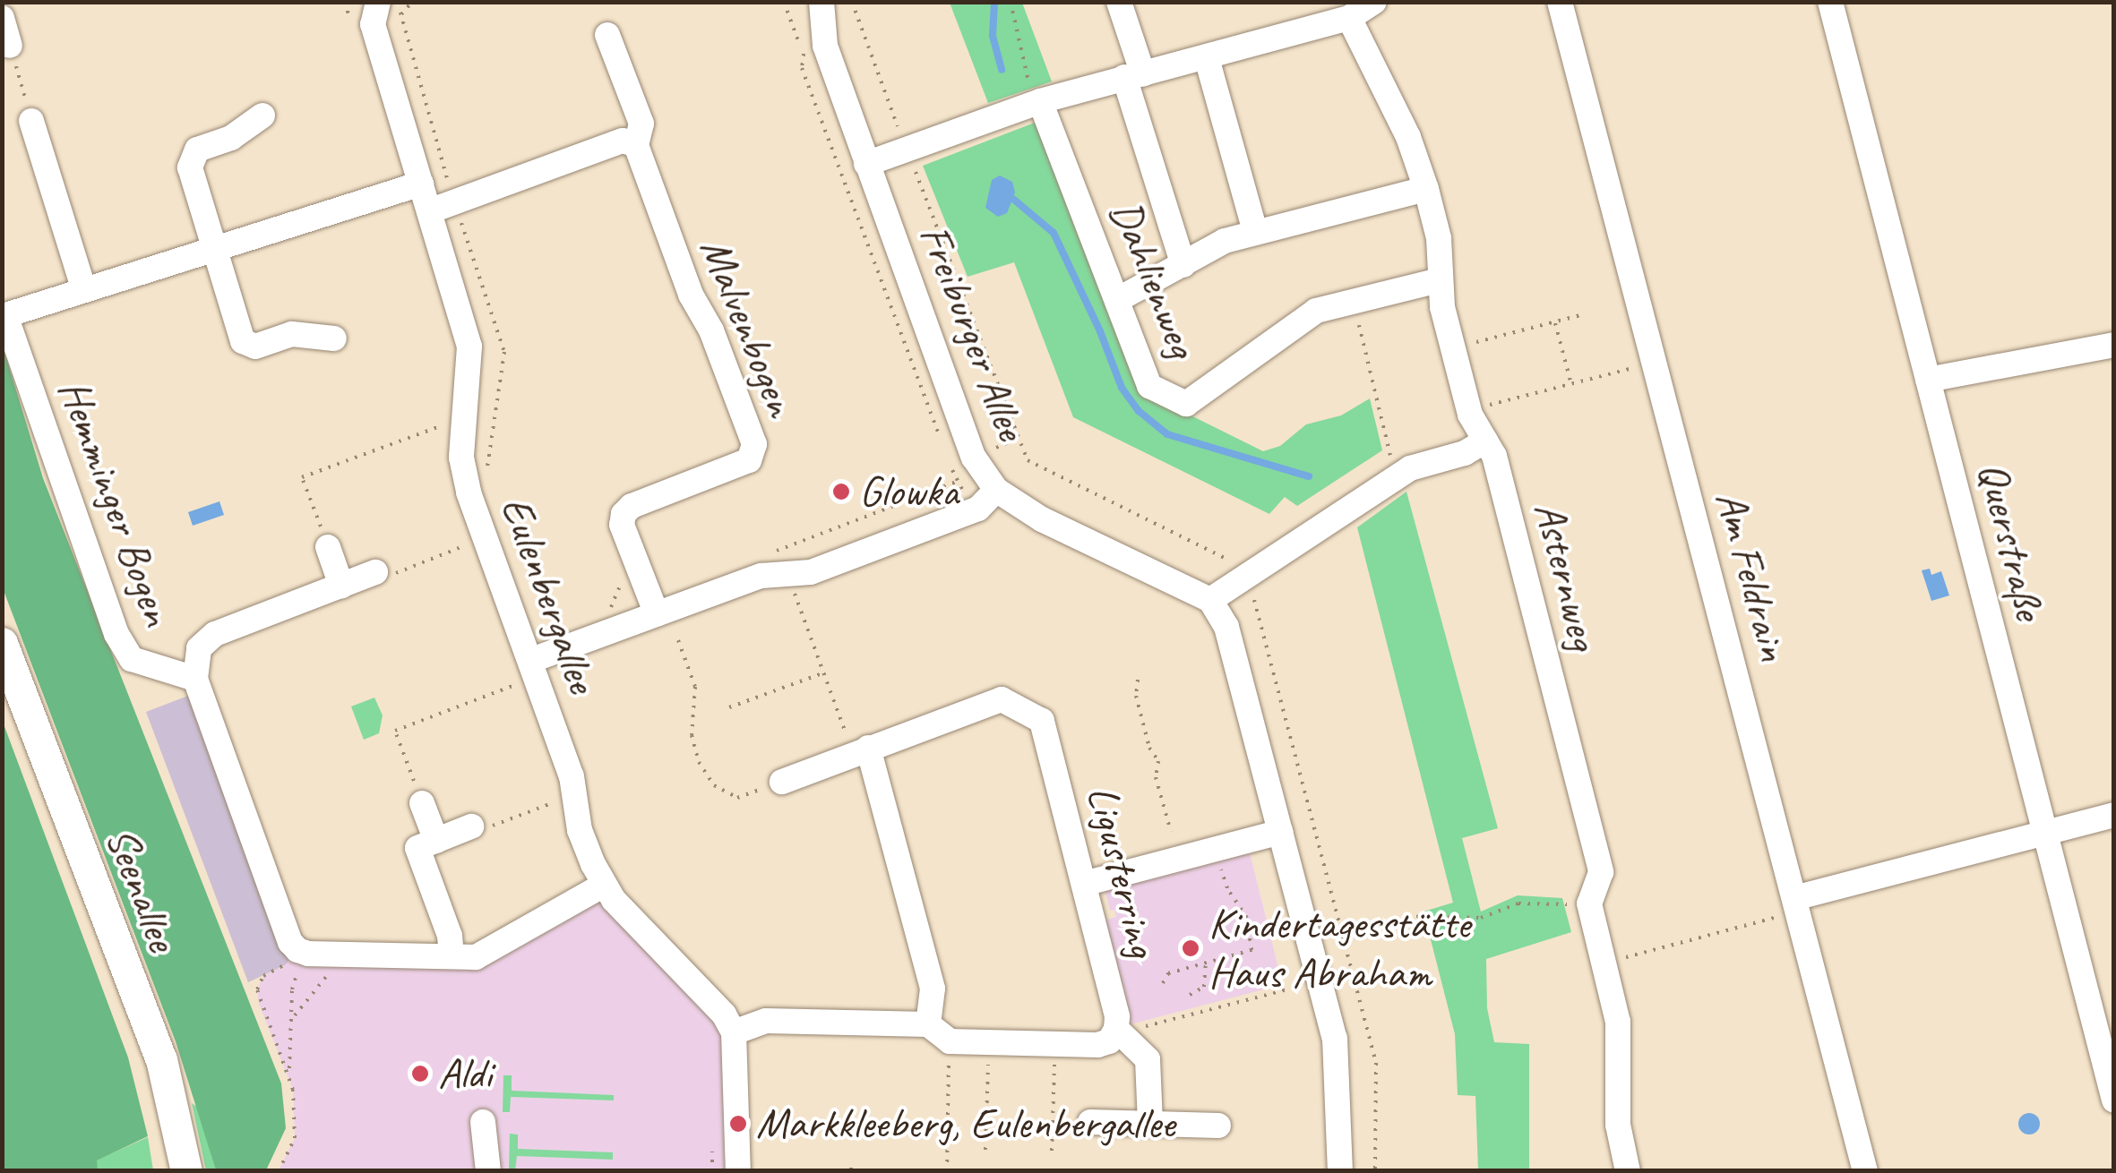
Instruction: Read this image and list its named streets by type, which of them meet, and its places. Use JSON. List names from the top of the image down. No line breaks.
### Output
{"streets":{"main road":["Seenallee"],"street":["Dahlienweg","Malvenbogen","Freiburger Allee","Hemminger Bogen","Querstraße","Asternweg","Am Feldrain","Eulenbergallee","Ligusterring"]},"crossings":[["Dahlienweg","Asternweg"],["Hemminger Bogen","Eulenbergallee"]],"places":["Glowka","Kindertagesstätte Haus Abraham","Aldi","Markkleeberg, Eulenbergallee"]}
